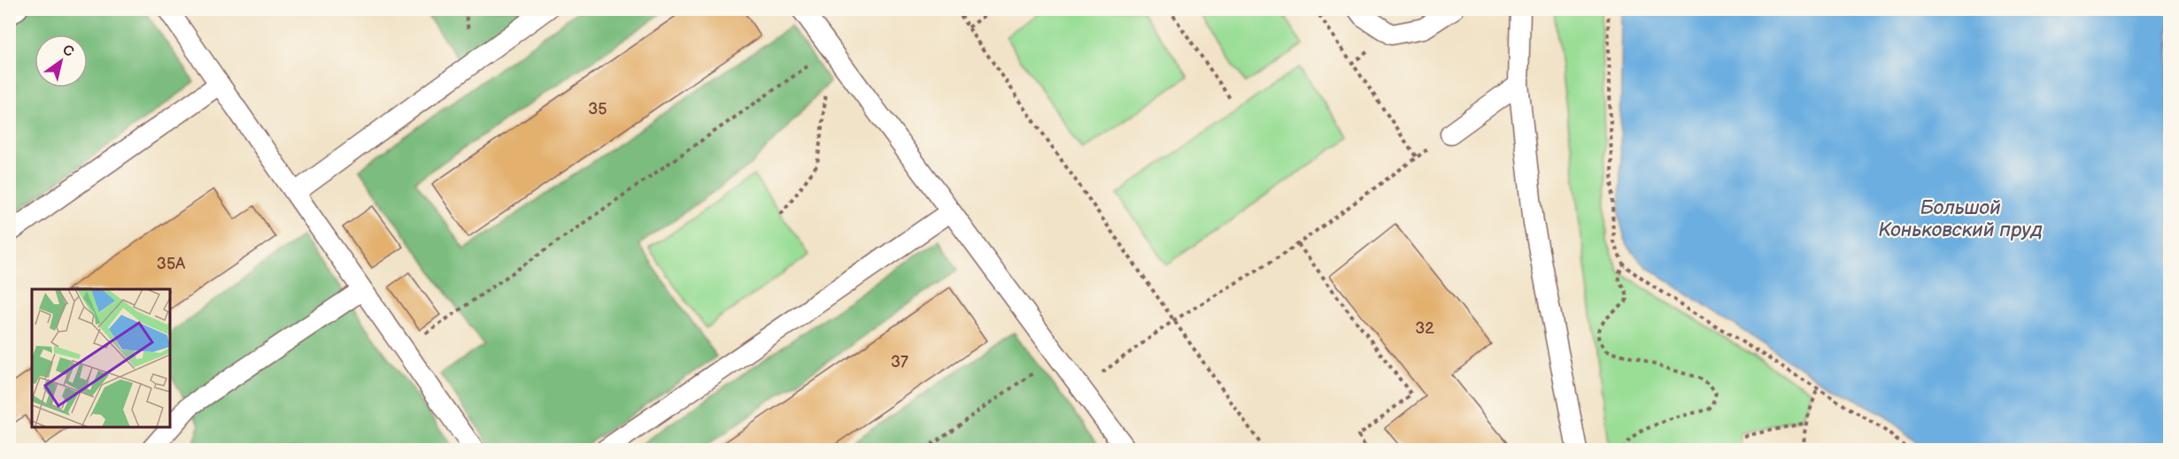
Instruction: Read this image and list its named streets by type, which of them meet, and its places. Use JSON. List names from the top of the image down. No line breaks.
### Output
{"water":["Большой Коньковский пруд"],"house_numbers":["35","35А","32","37"],"north":"top right"}
